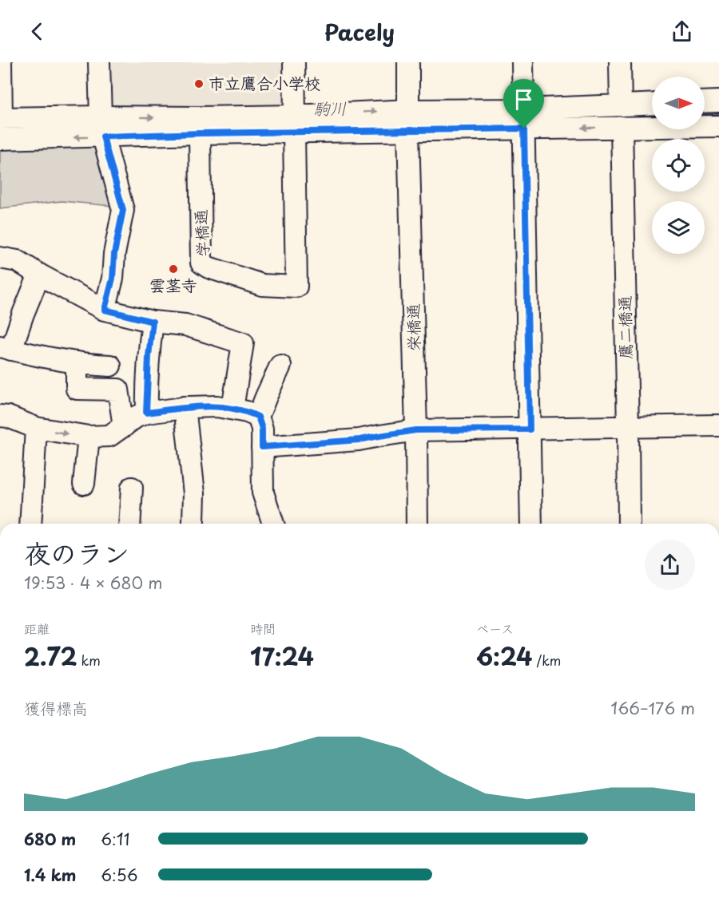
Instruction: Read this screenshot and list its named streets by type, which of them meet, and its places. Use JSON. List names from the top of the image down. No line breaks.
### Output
{"streets":{"street":["学橋通","栄橋通","鷹二橋通"]},"water":["駒川"],"places":["市立鷹合小学校","雲茎寺"],"north":"right","page":{"header":"Pacely","heading":["夜のラン","19:53 · 4 × 680 m"],"stats":[["距離","2.72 km"],["時間","17:24"],["ペース","6:24 /km"]],"chart":["獲得標高","166–176 m"],"list":[{"name":"680 m","note":"6:11"},{"name":"1.4 km","note":"6:56"}]}}
